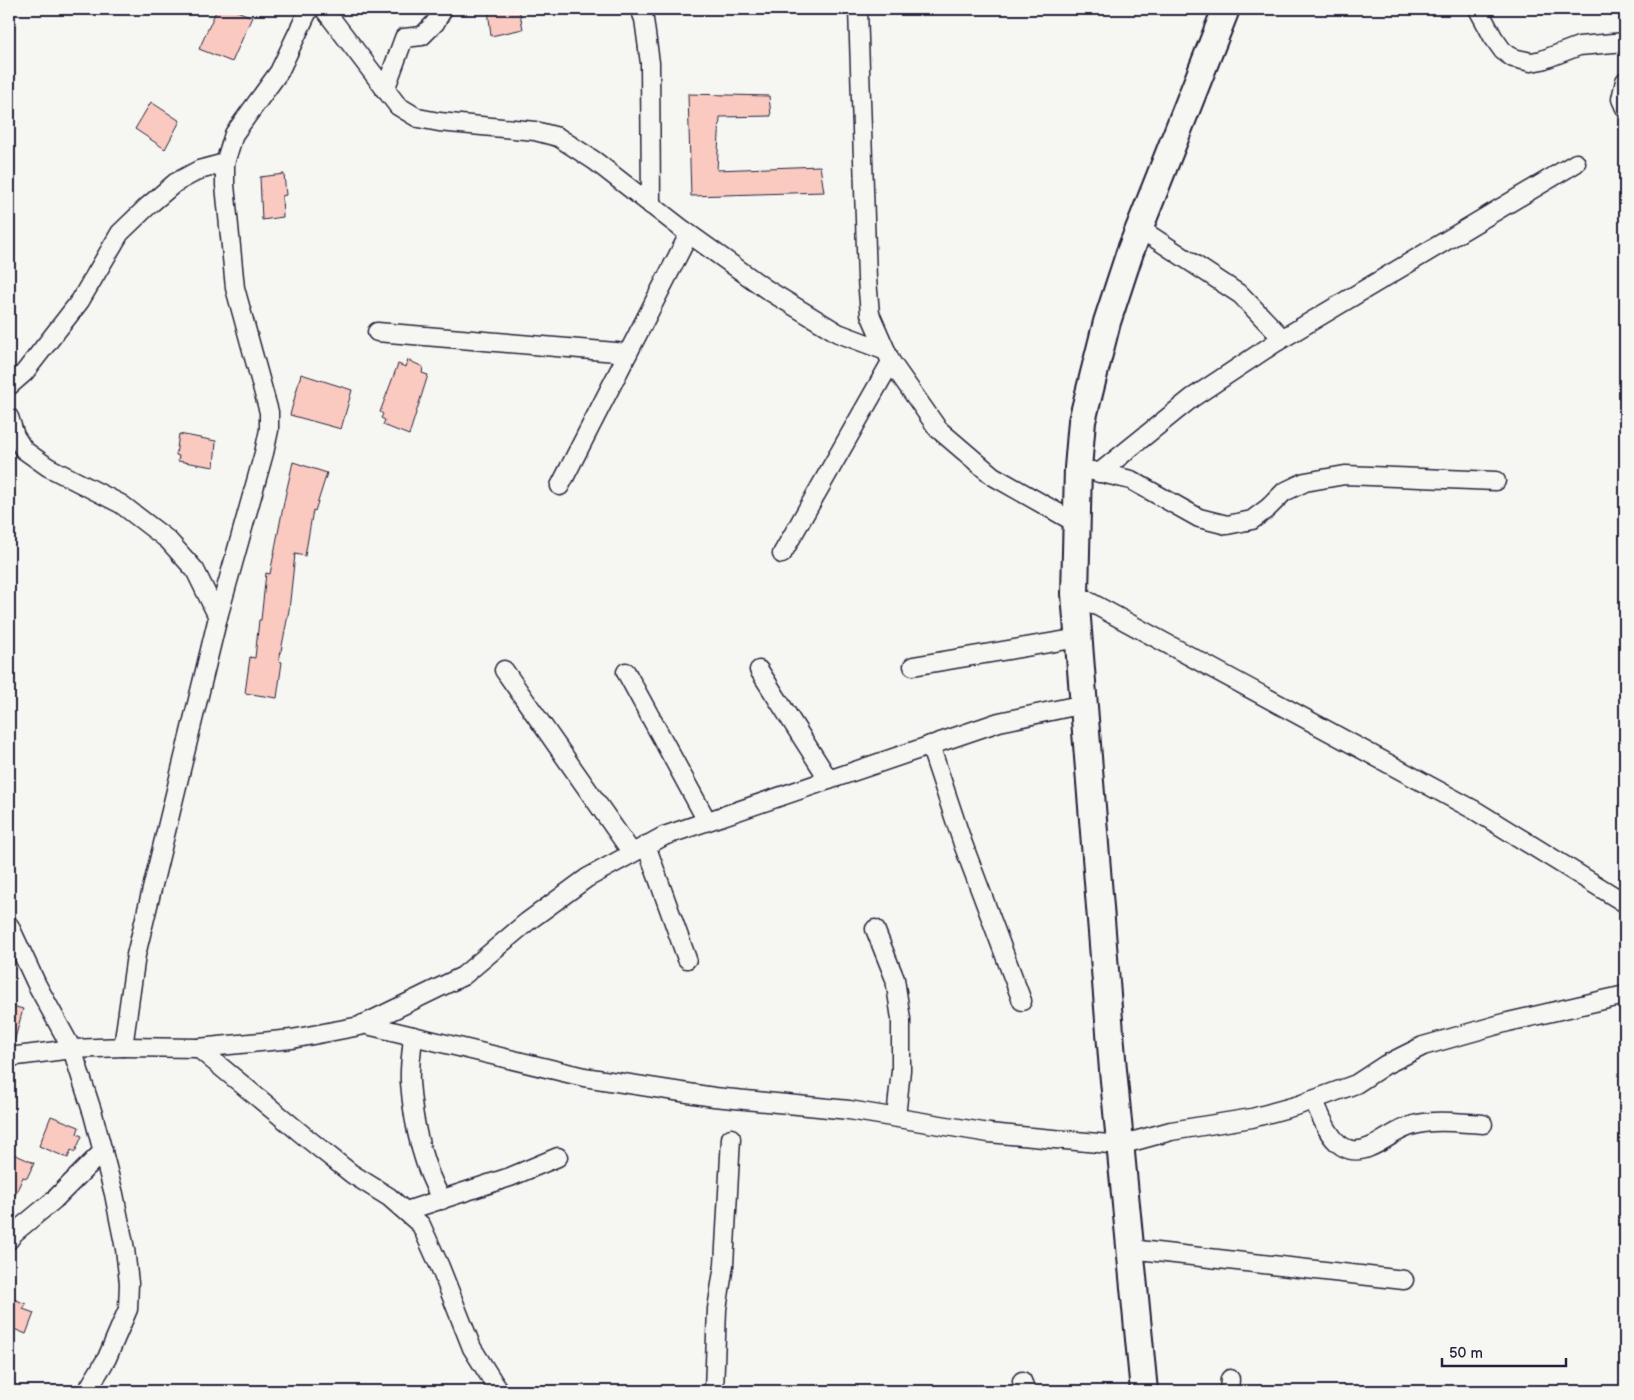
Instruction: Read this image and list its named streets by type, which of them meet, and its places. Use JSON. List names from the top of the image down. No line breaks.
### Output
{"scale_bar":"50 m"}
